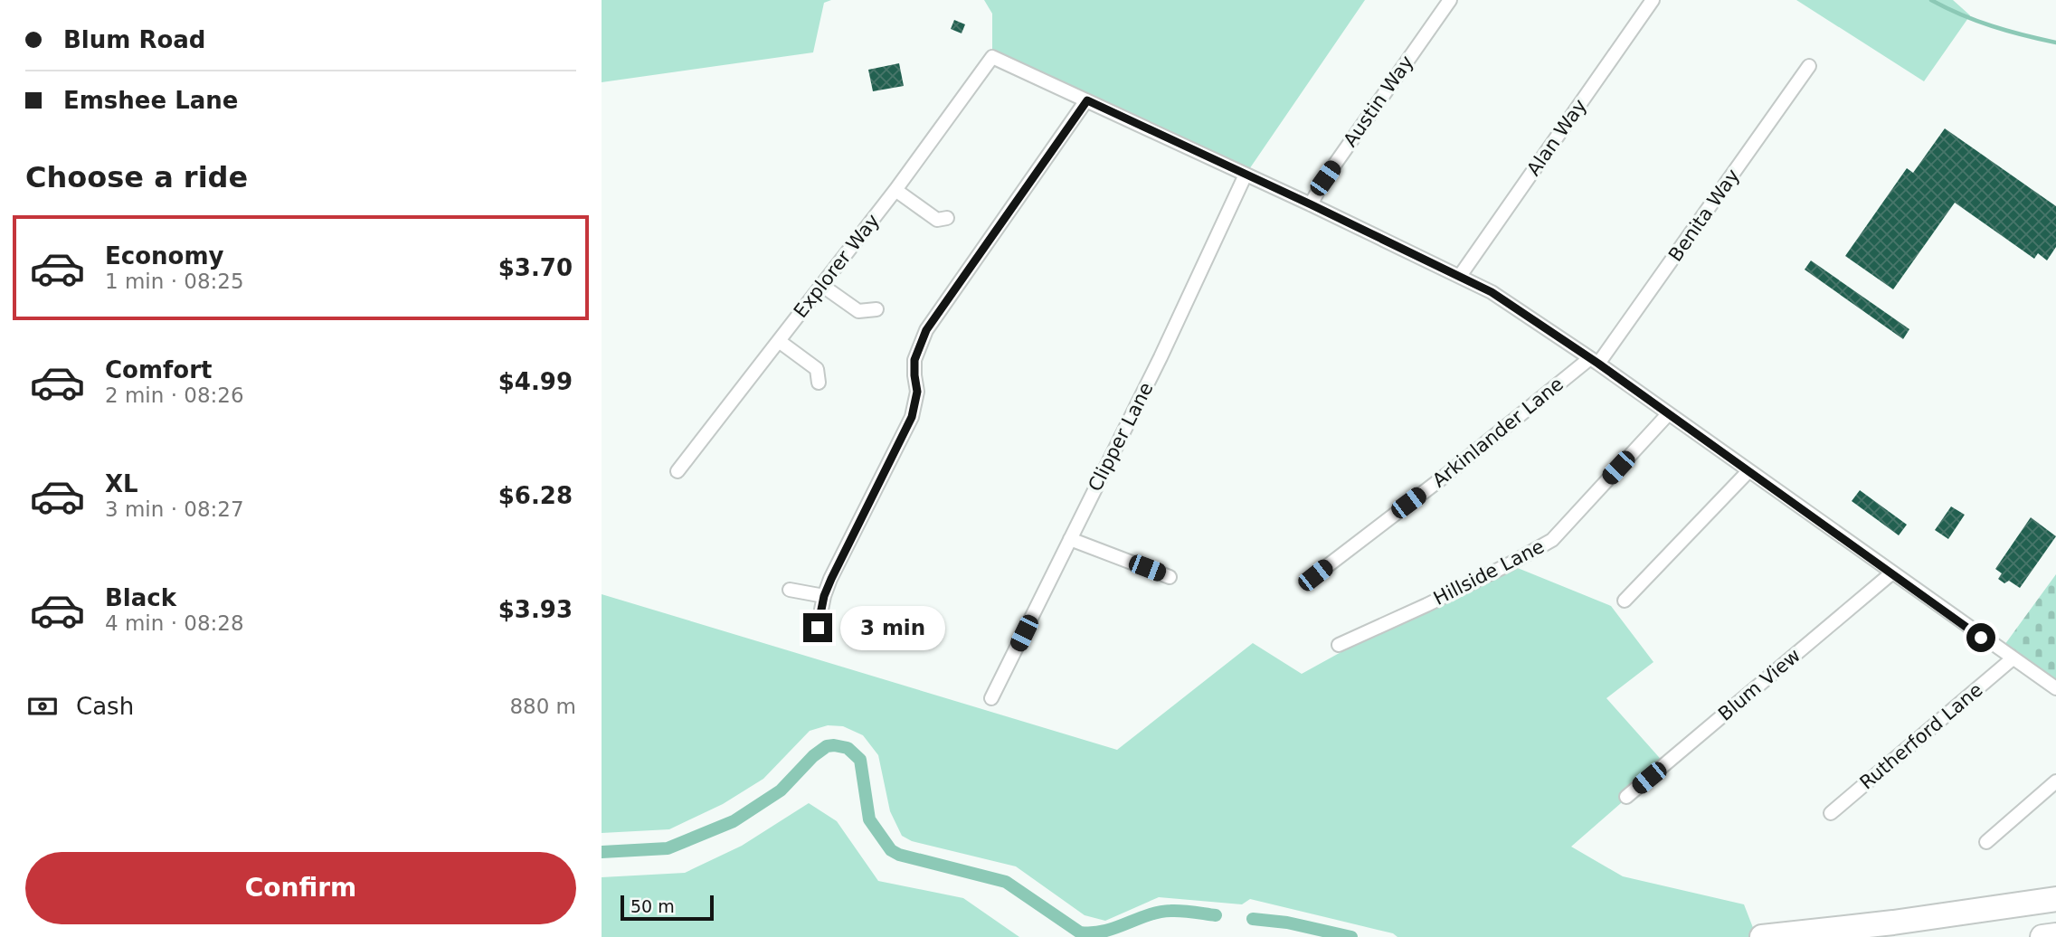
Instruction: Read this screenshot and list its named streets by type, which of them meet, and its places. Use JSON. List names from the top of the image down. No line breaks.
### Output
{"streets":{"street":["Austin Way","Alan Way","Benita Way","Explorer Way","Arkinlander Lane","Clipper Lane","Hillside Lane","Blum View","Rutherford Lane"]},"crossings":[["Benita Way","Arkinlander Lane"]],"scale_bar":"50 m","page":{"banner":["Blum Road","Emshee Lane"],"heading":"Choose a ride","list":[{"name":"Economy","note":"1 min · 08:25","value":"$3.70"},{"name":"Comfort","note":"2 min · 08:26","value":"$4.99"},{"name":"XL","note":"3 min · 08:27","value":"$6.28"},{"name":"Black","note":"4 min · 08:28","value":"$3.93"}],"bubble":"3 min","pay":["Cash","880 m"],"buttons":"Confirm","scale":"50 m"}}
